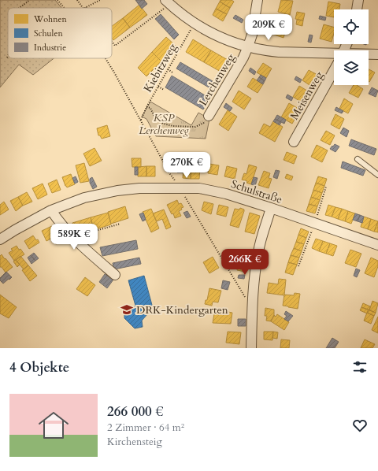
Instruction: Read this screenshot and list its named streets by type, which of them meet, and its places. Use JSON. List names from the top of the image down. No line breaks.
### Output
{"streets":{"street":["Lerchenweg","Meisenweg","Schulstraße"],"path":["Kiebitzweg"]},"parks":["KSP Lerchenweg"],"places":{"school or university":["DRK-Kindergarten"]},"legend":["Wohnen","Schulen","Industrie"],"page":{"price":["209K €","270K €","589K €","266K €"],"heading":"4 Objekte","list":[{"name":"266 000 €","note":"2 Zimmer · 64 m² · Kirchensteig"}]}}
